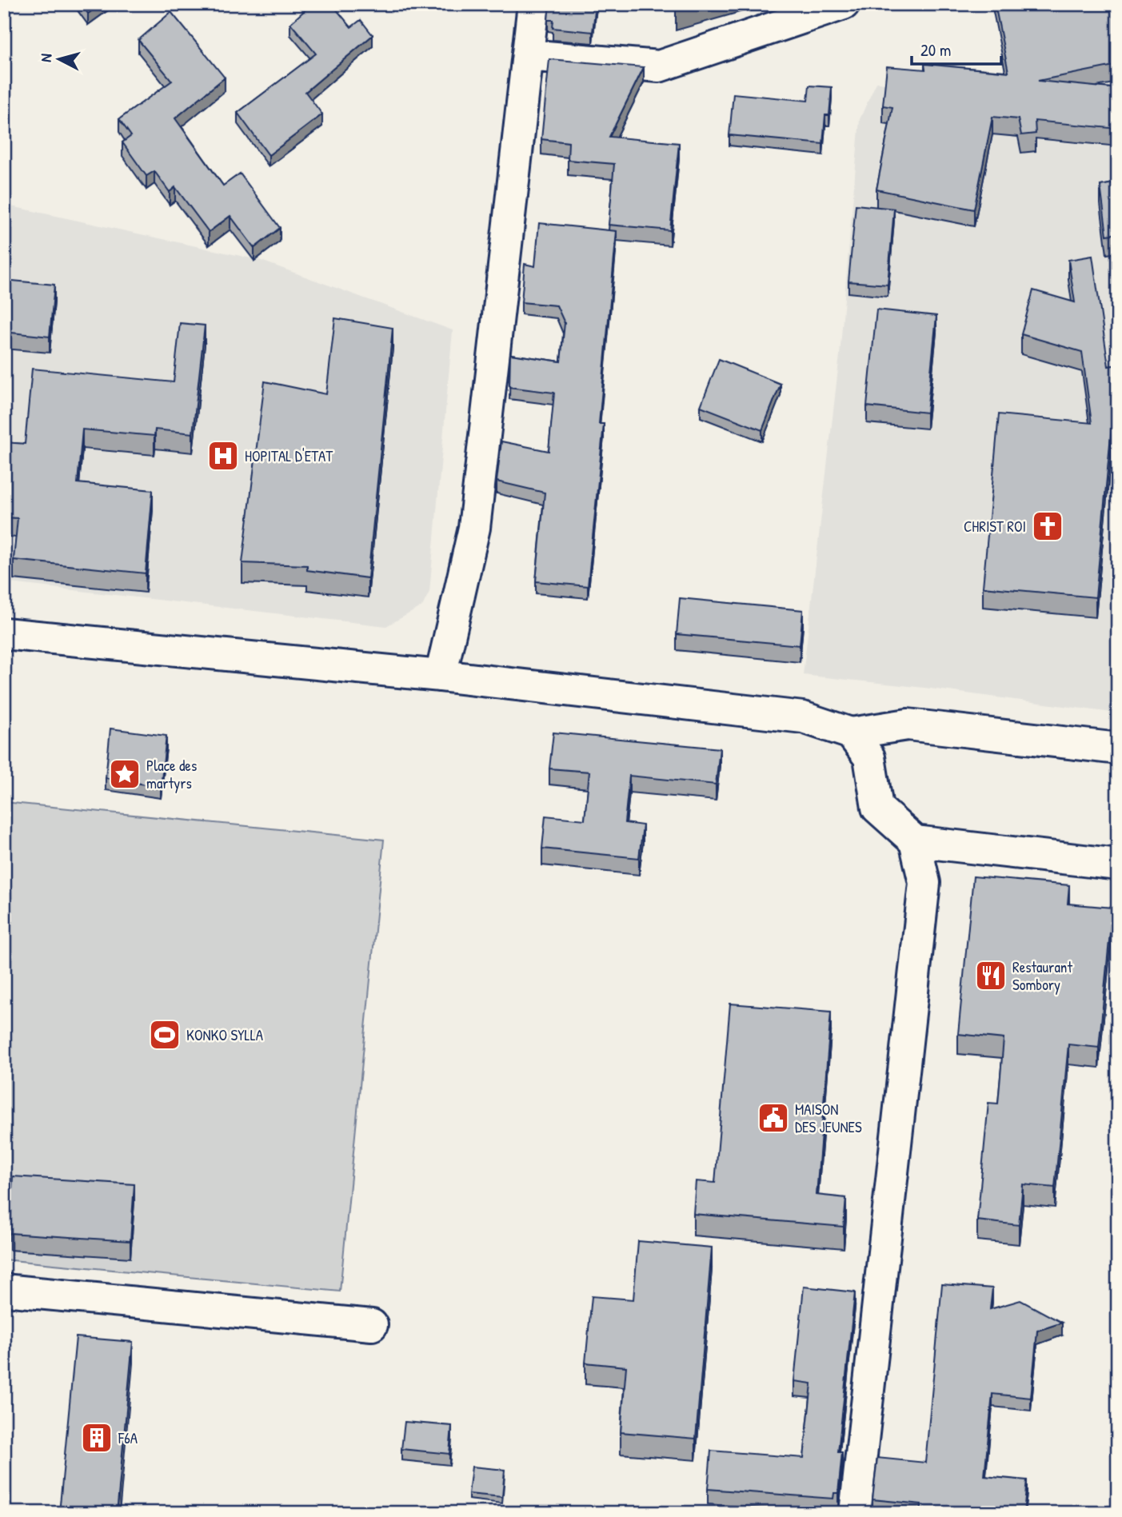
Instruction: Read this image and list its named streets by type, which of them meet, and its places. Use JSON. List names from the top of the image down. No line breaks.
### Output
{"places":{"hospital":["HOPITAL D'ETAT"],"church":["CHRIST ROI"],"place":["Place des martyrs"],"restaurant":["Restaurant Sombory"],"sports":["KONKO SYLLA"],"public building":["MAISON DES JEUNES"],"building":["F6A"]},"scale_bar":"20 m","north":"left"}
